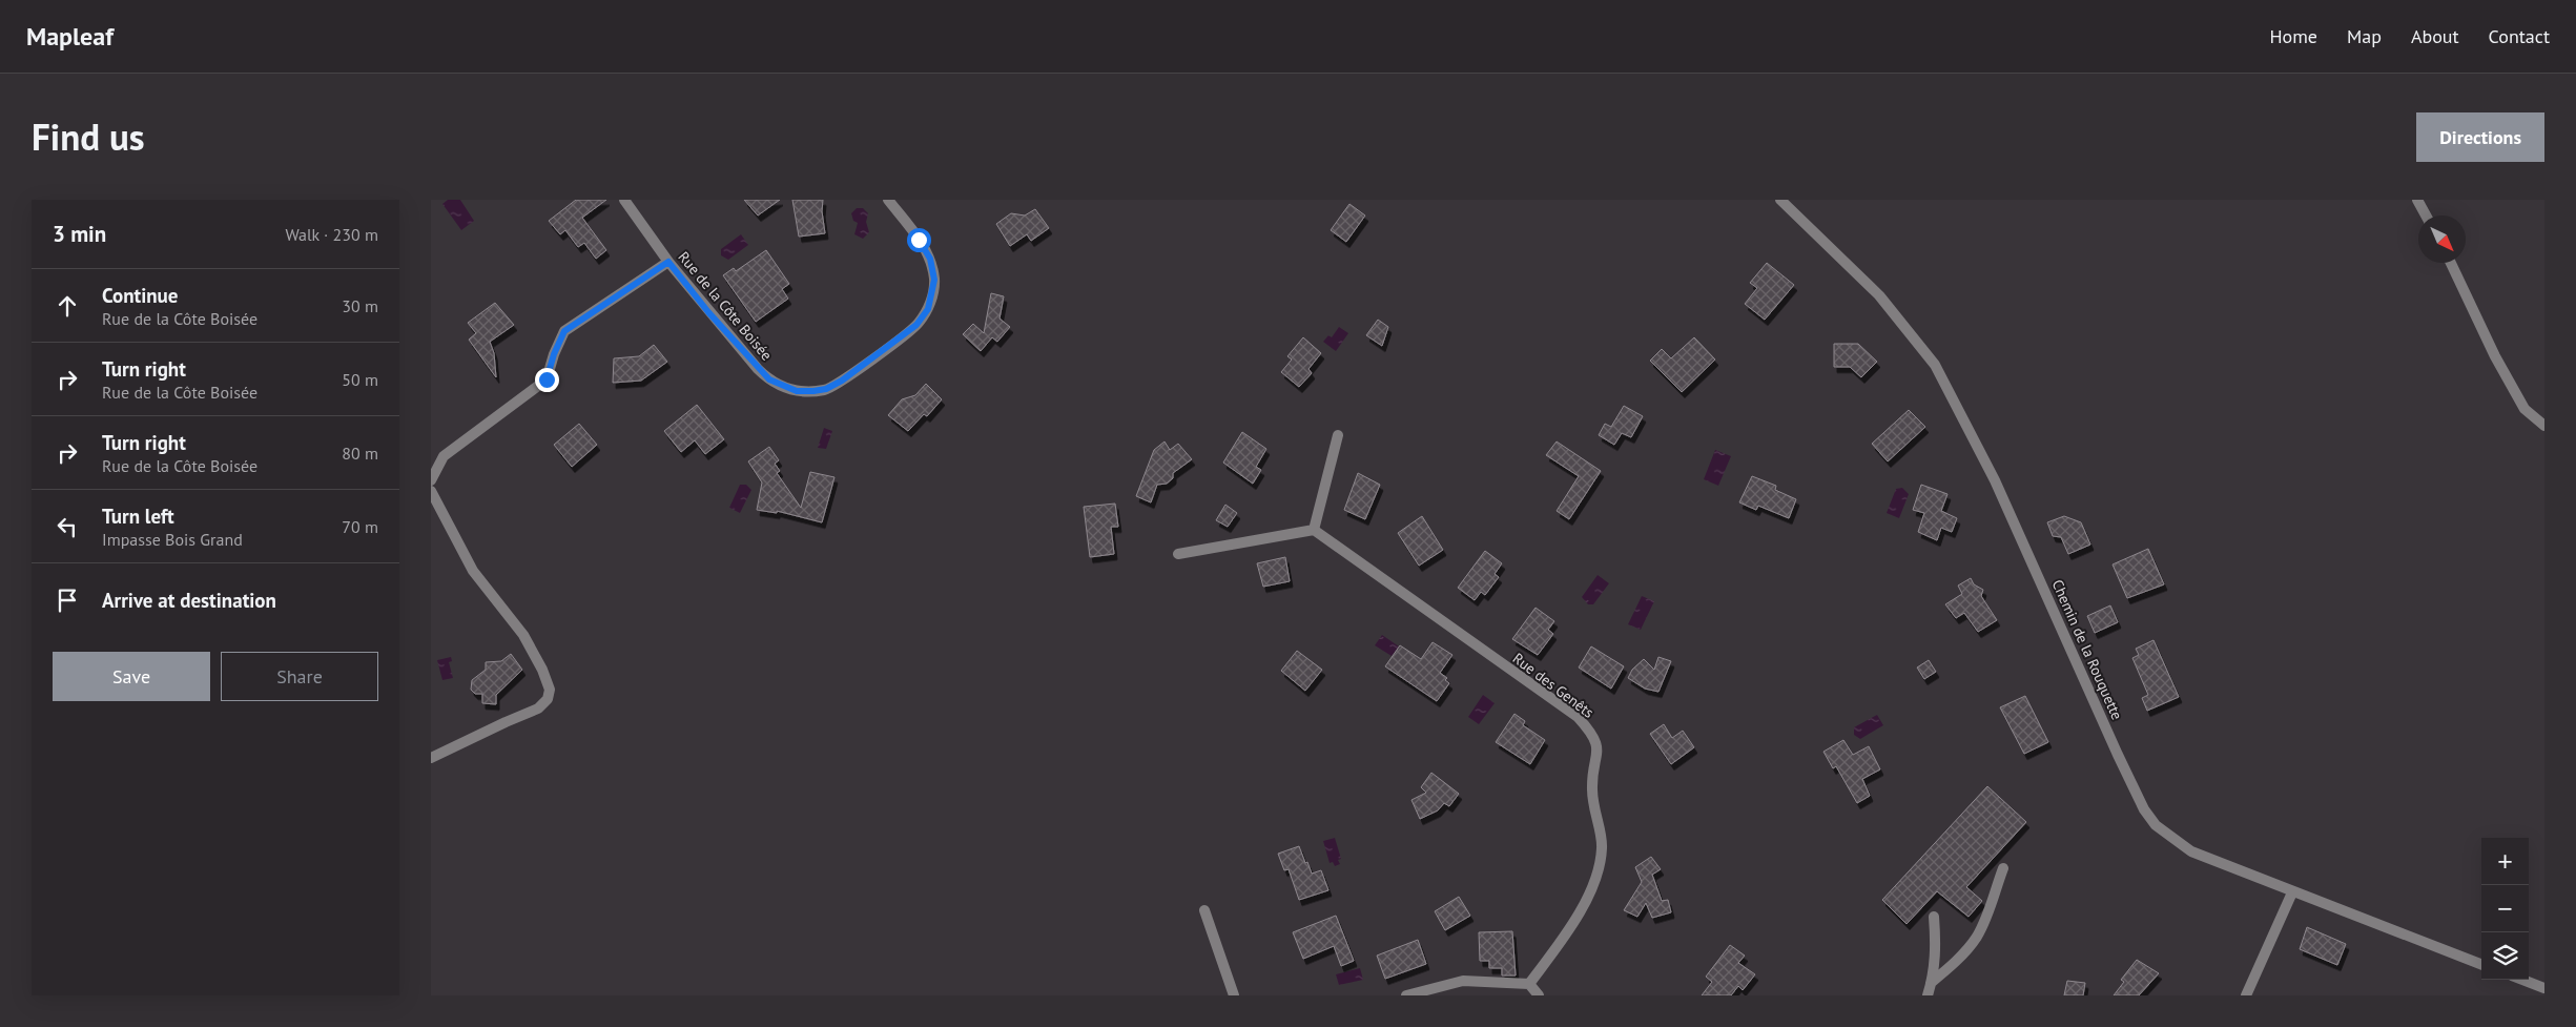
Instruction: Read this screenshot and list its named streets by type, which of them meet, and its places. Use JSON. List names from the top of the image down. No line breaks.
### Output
{"streets":{"street":["Rue de la Côte Boisée","Chemin de la Rouquette","Rue des Genêts"]},"north":"bottom right","page":{"header":"Mapleaf","nav":["Home","Map","About","Contact"],"title":"Find us","buttons":["Directions",["Save","Share"]],"heading":["3 min","Walk · 230 m"],"list":[["Continue","Rue de la Côte Boisée","30 m"],["Turn right","Rue de la Côte Boisée","50 m"],["Turn right","Rue de la Côte Boisée","80 m"],["Turn left","Impasse Bois Grand","70 m"],"Arrive at destination"],"map_buttons":["+","−"]}}
